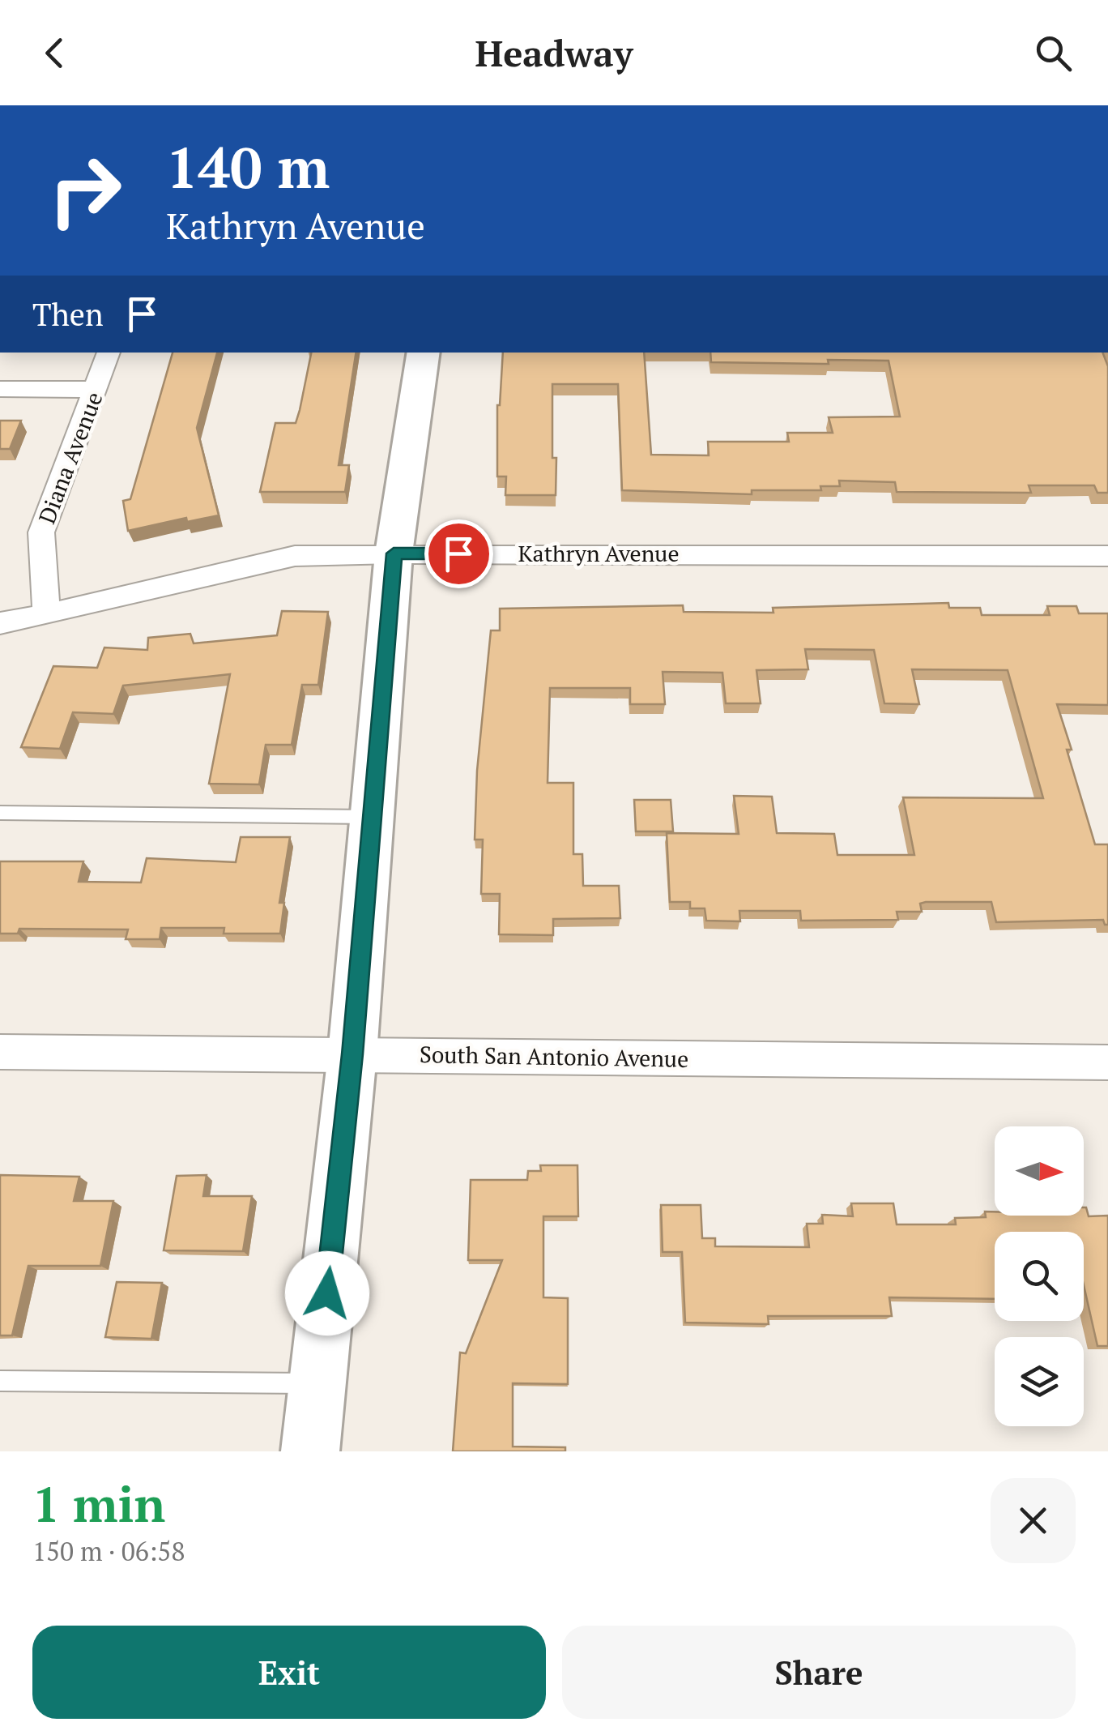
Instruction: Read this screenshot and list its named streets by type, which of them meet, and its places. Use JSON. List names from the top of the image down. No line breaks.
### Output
{"streets":{"street":["Diana Avenue","Kathryn Avenue","South San Antonio Avenue"]},"crossings":[["Diana Avenue","Kathryn Avenue"]],"north":"right","page":{"header":"Headway","turn":["140 m","Kathryn Avenue"],"then":"Then","heading":["1 min","150 m · 06:58"],"buttons":["Exit","Share"]}}
